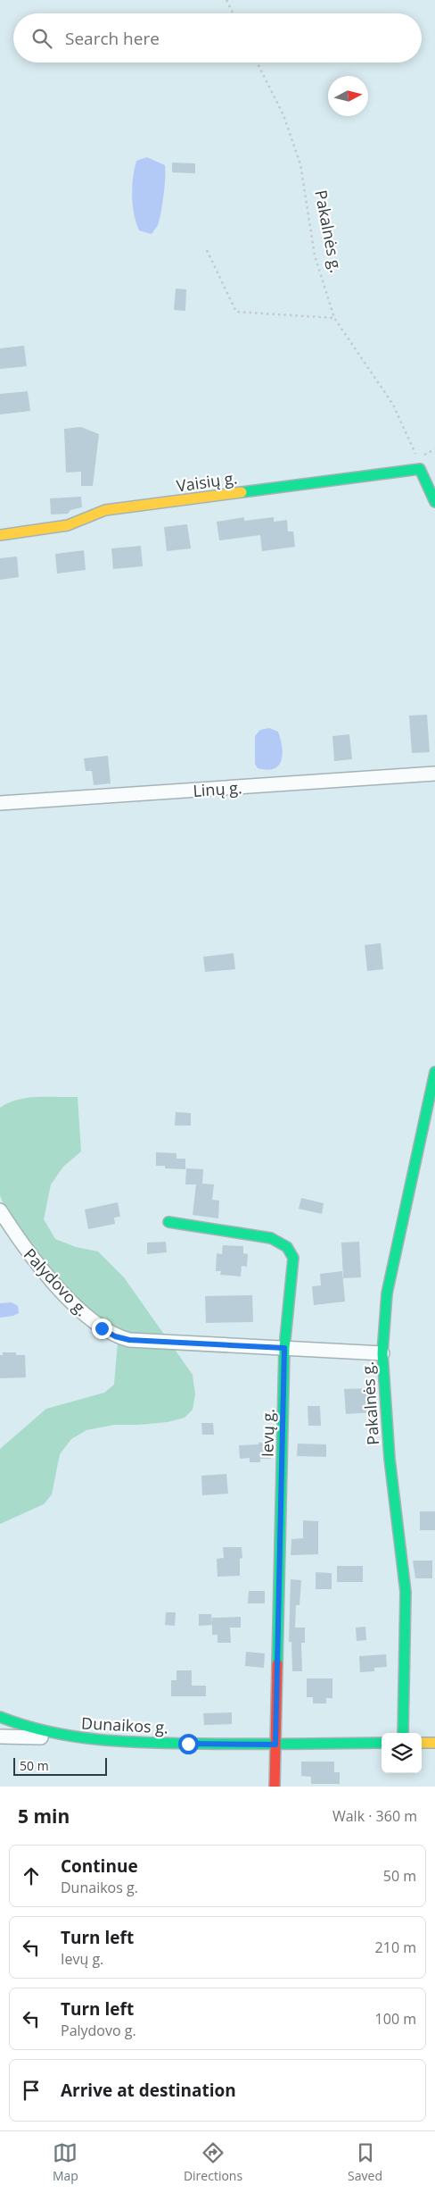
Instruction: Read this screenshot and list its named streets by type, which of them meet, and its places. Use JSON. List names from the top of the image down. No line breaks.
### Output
{"streets":{"street":["Pakalnės g.","Vaisių g.","Linų g.","Palydovo g.","Ievų g.","Dunaikos g."]},"crossings":[["Pakalnės g.","Palydovo g."],["Palydovo g.","Ievų g."],["Ievų g.","Dunaikos g."]],"scale_bar":"50 m","north":"right","page":{"search":"Search here","scale":"50 m","heading":["5 min","Walk · 360 m"],"list":[["Continue","Dunaikos g.","50 m"],["Turn left","Ievų g.","210 m"],["Turn left","Palydovo g.","100 m"],"Arrive at destination"],"nav":["Map","Directions","Saved"]}}
